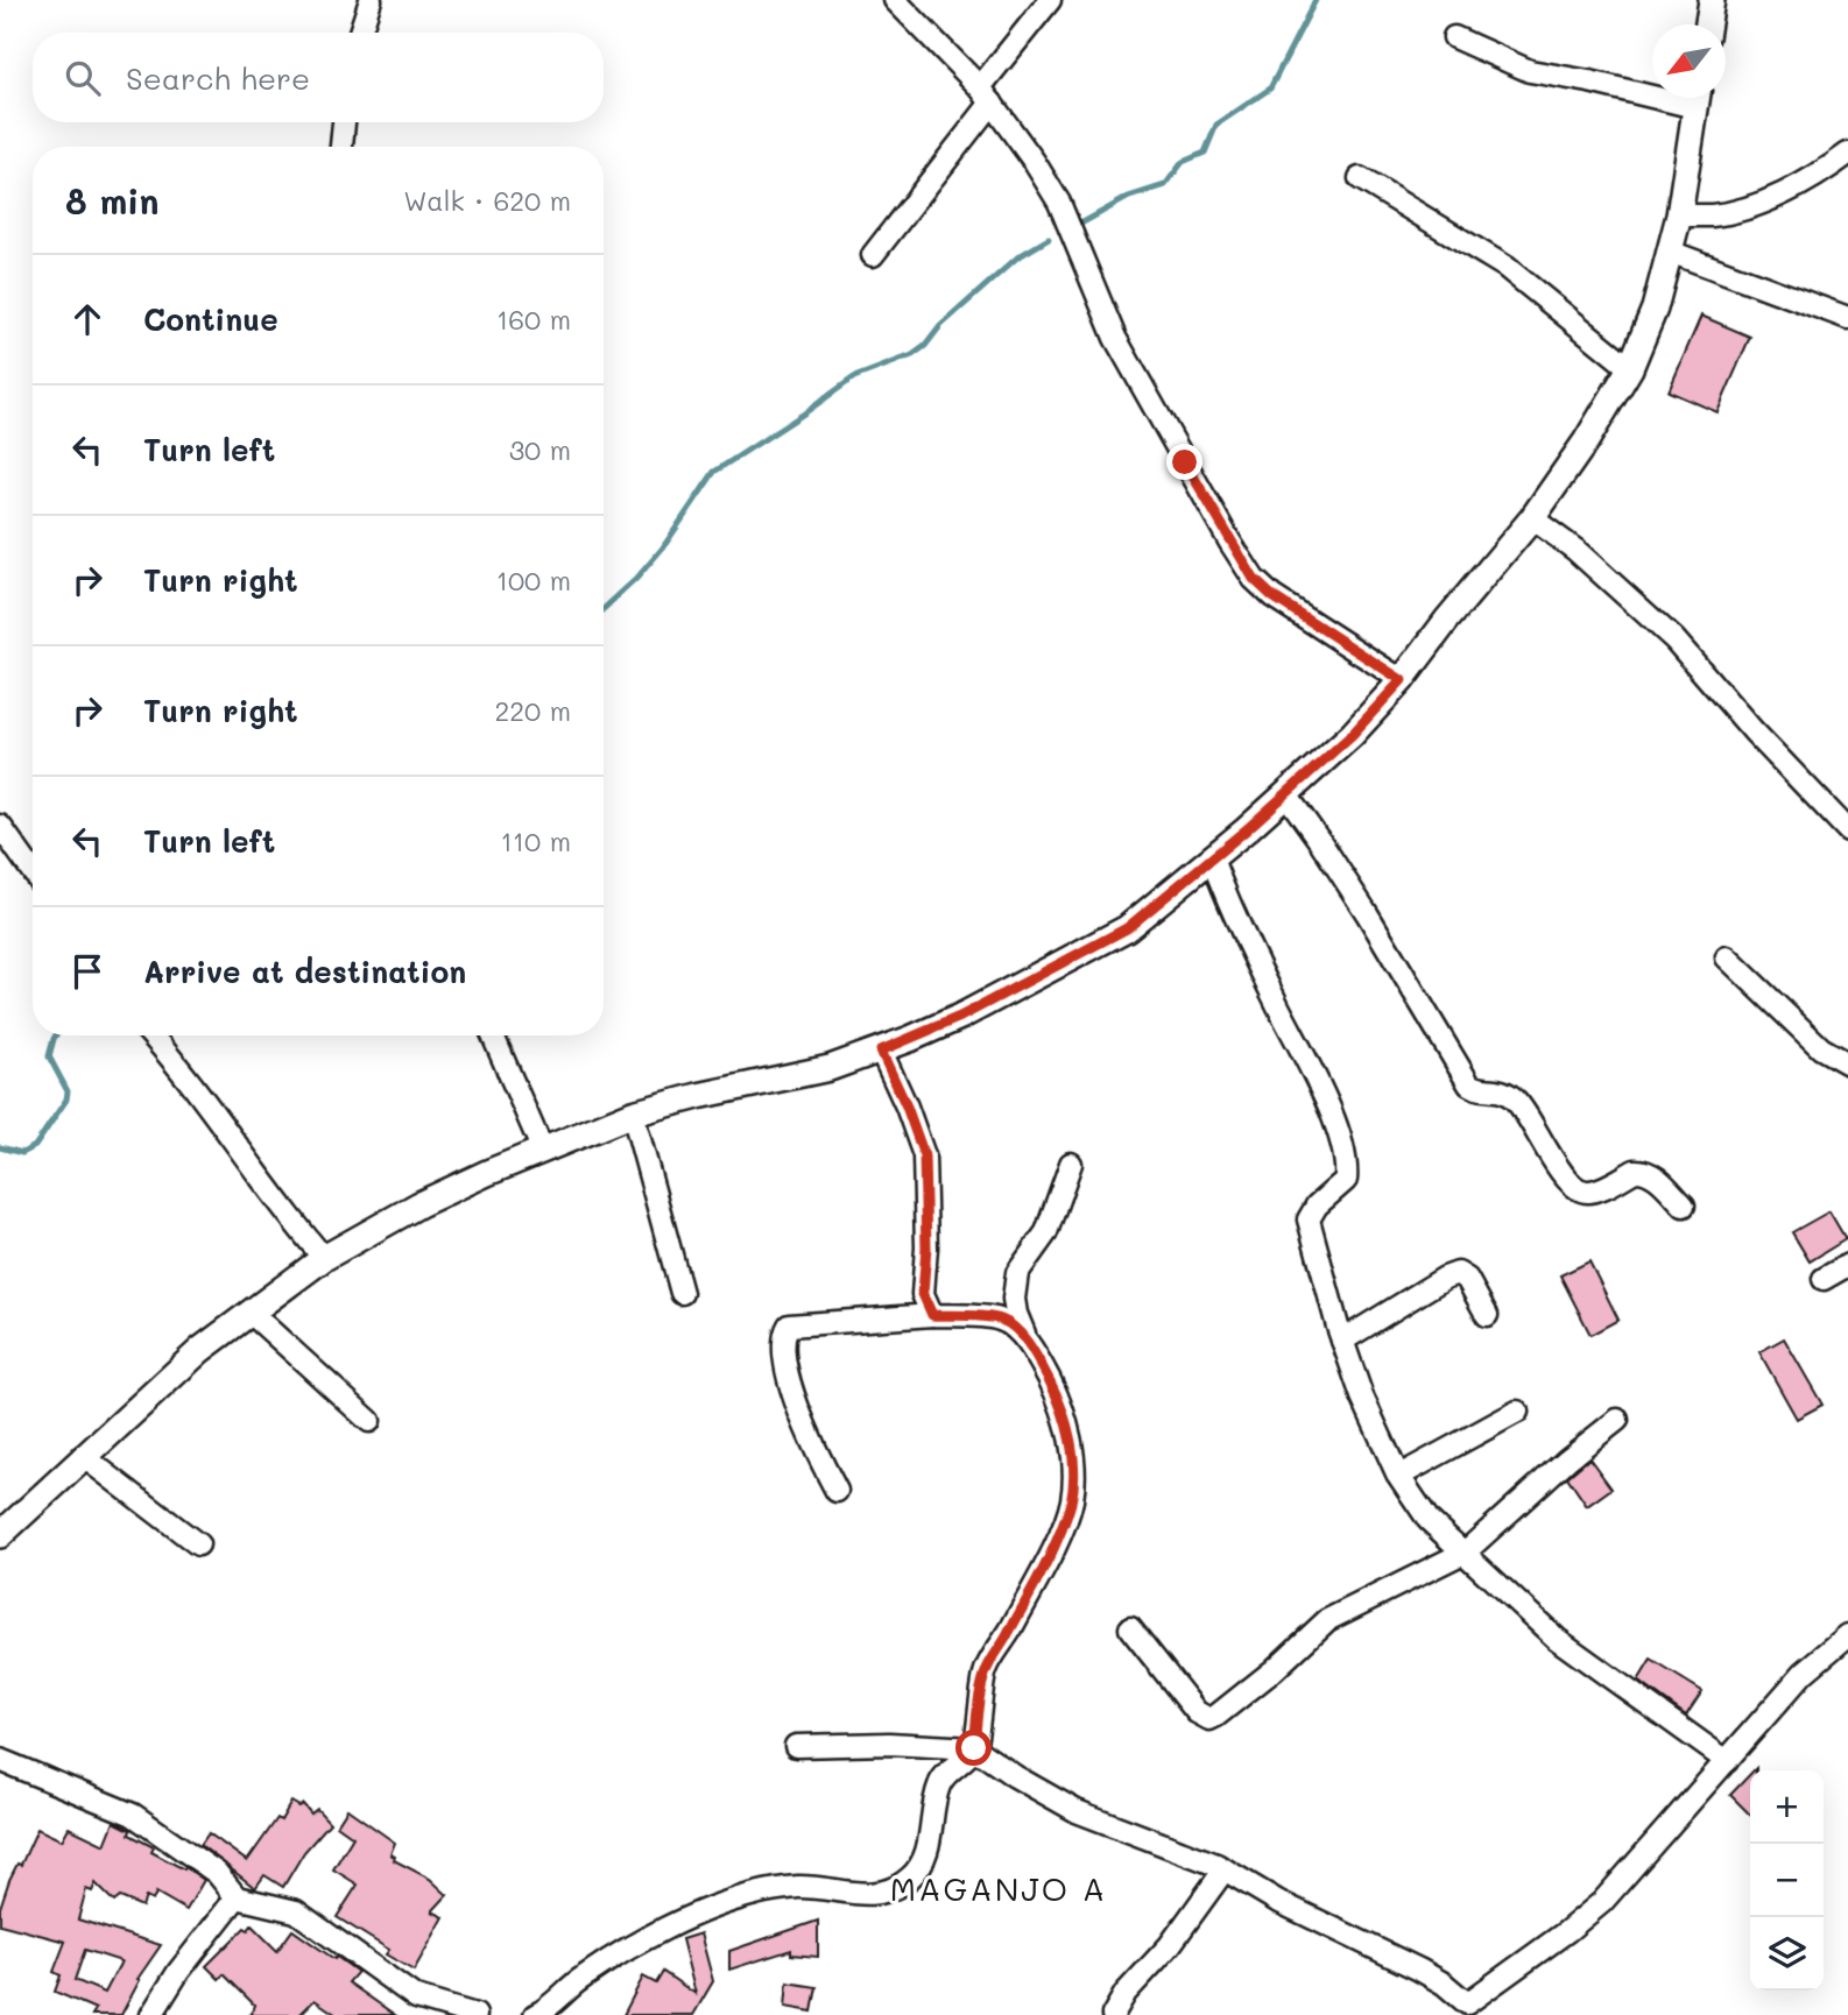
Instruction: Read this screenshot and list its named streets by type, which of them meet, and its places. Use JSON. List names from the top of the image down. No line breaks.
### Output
{"districts":["MAGANJO A"],"north":"bottom left","page":{"search":"Search here","heading":["8 min","Walk · 620 m"],"list":[["Continue","160 m"],["Turn left","30 m"],["Turn right","100 m"],["Turn right","220 m"],["Turn left","110 m"],"Arrive at destination"],"map_buttons":["+","−"]}}
